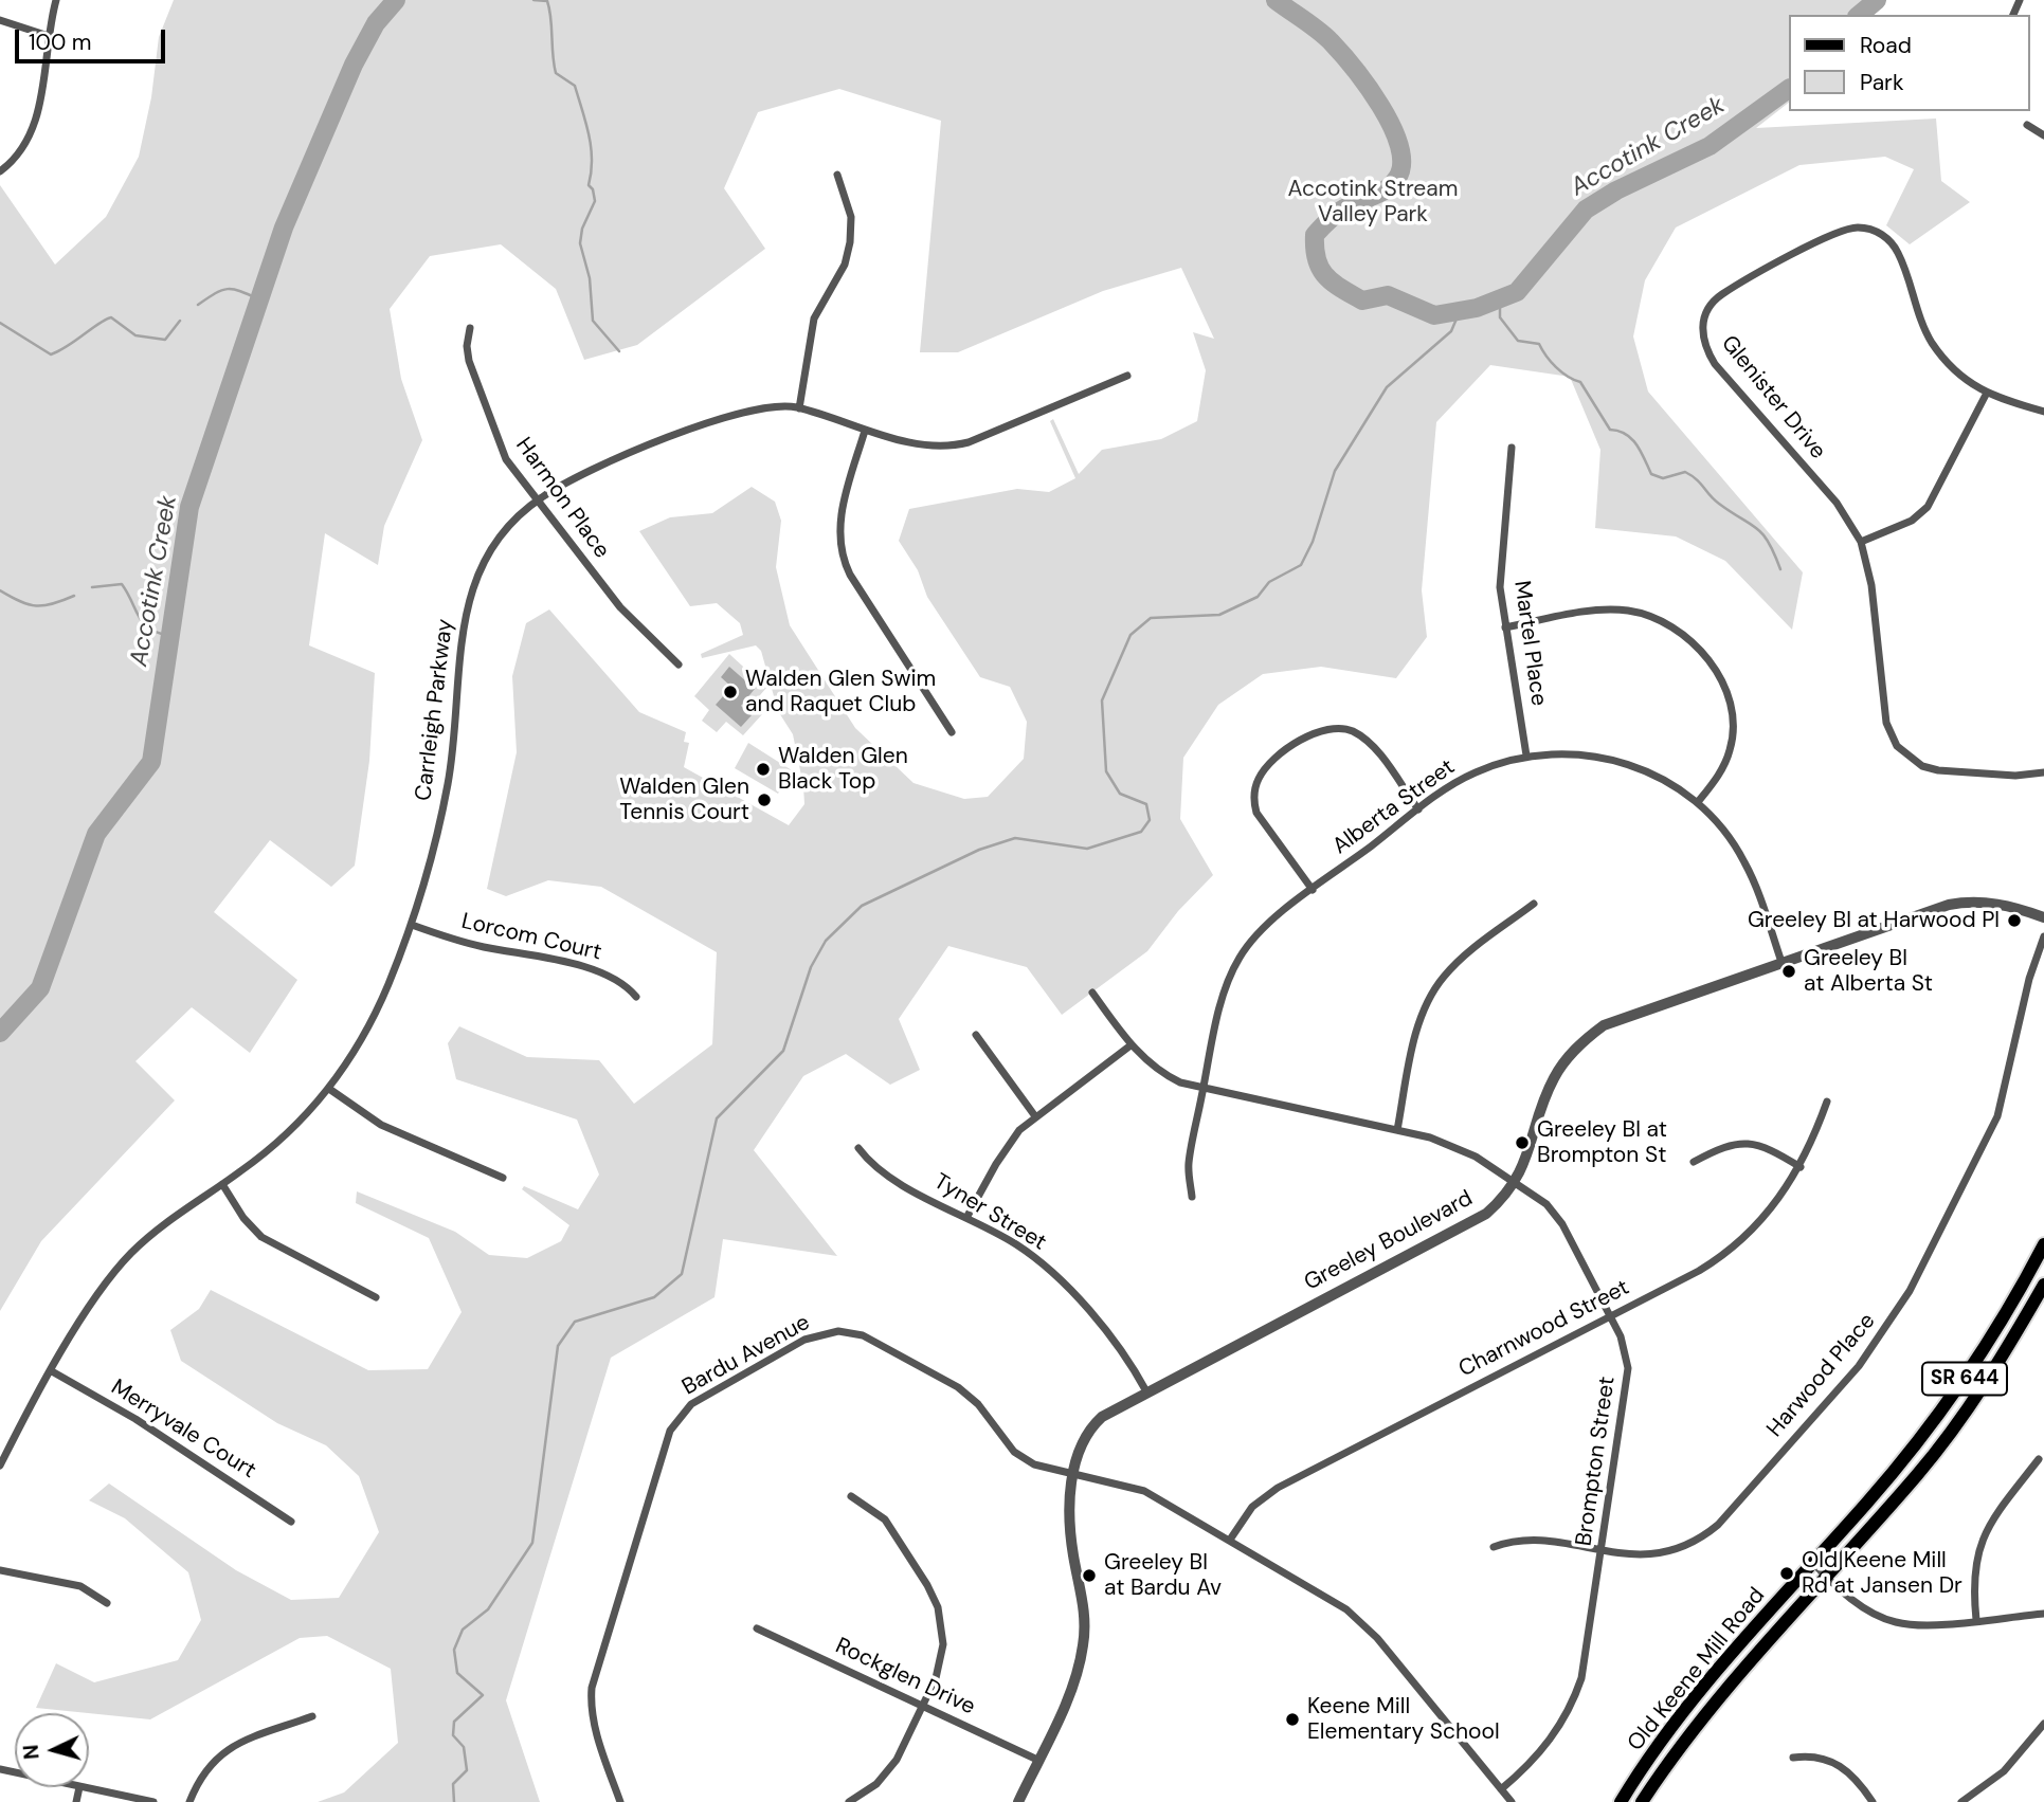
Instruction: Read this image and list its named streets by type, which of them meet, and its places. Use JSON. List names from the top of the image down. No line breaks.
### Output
{"streets":{"main road":["SR 644","Old Keene Mill Road"],"street":["Glenister Drive","Harmon Place","Martel Place","Carrleigh Parkway","Alberta Street","Lorcom Court","Tyner Street","Greeley Boulevard","Charnwood Street","Bardu Avenue","Harwood Place","Merryvale Court","Brompton Street","Rockglen Drive"]},"crossings":[["Harmon Place","Carrleigh Parkway"],["Martel Place","Alberta Street"],["Carrleigh Parkway","Lorcom Court"],["Carrleigh Parkway","Merryvale Court"],["Alberta Street","Greeley Boulevard"],["Alberta Street","Brompton Street"],["Tyner Street","Greeley Boulevard"],["Greeley Boulevard","Bardu Avenue"],["Greeley Boulevard","Brompton Street"],["Greeley Boulevard","Rockglen Drive"],["Charnwood Street","Bardu Avenue"],["Charnwood Street","Brompton Street"],["Bardu Avenue","Brompton Street"],["Harwood Place","Brompton Street"]],"water":["Accotink Creek"],"parks":["Accotink Stream Valley Park"],"places":["Walden Glen Swim and Raquet Club","Walden Glen Black Top","Walden Glen Tennis Court","Greeley Bl at Harwood Pl","Greeley Bl at Alberta St","Greeley Bl at Brompton St","Old Keene Mill Rd at Jansen Dr","Greeley Bl at Bardu Av","Keene Mill Elementary School"],"legend":["Road","Park"],"scale_bar":"100 m","north":"left"}
